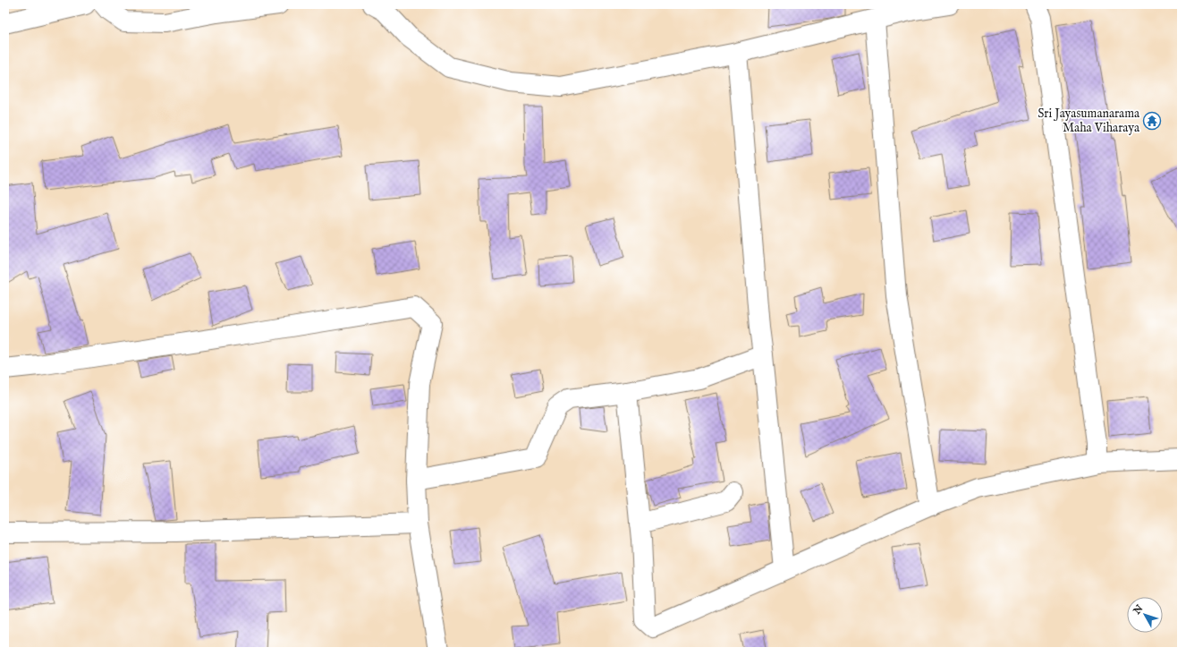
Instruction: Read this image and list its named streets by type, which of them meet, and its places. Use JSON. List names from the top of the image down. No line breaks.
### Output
{"places":{"temple":["Sri Jayasumanarama Maha Viharaya"]},"north":"top left"}
